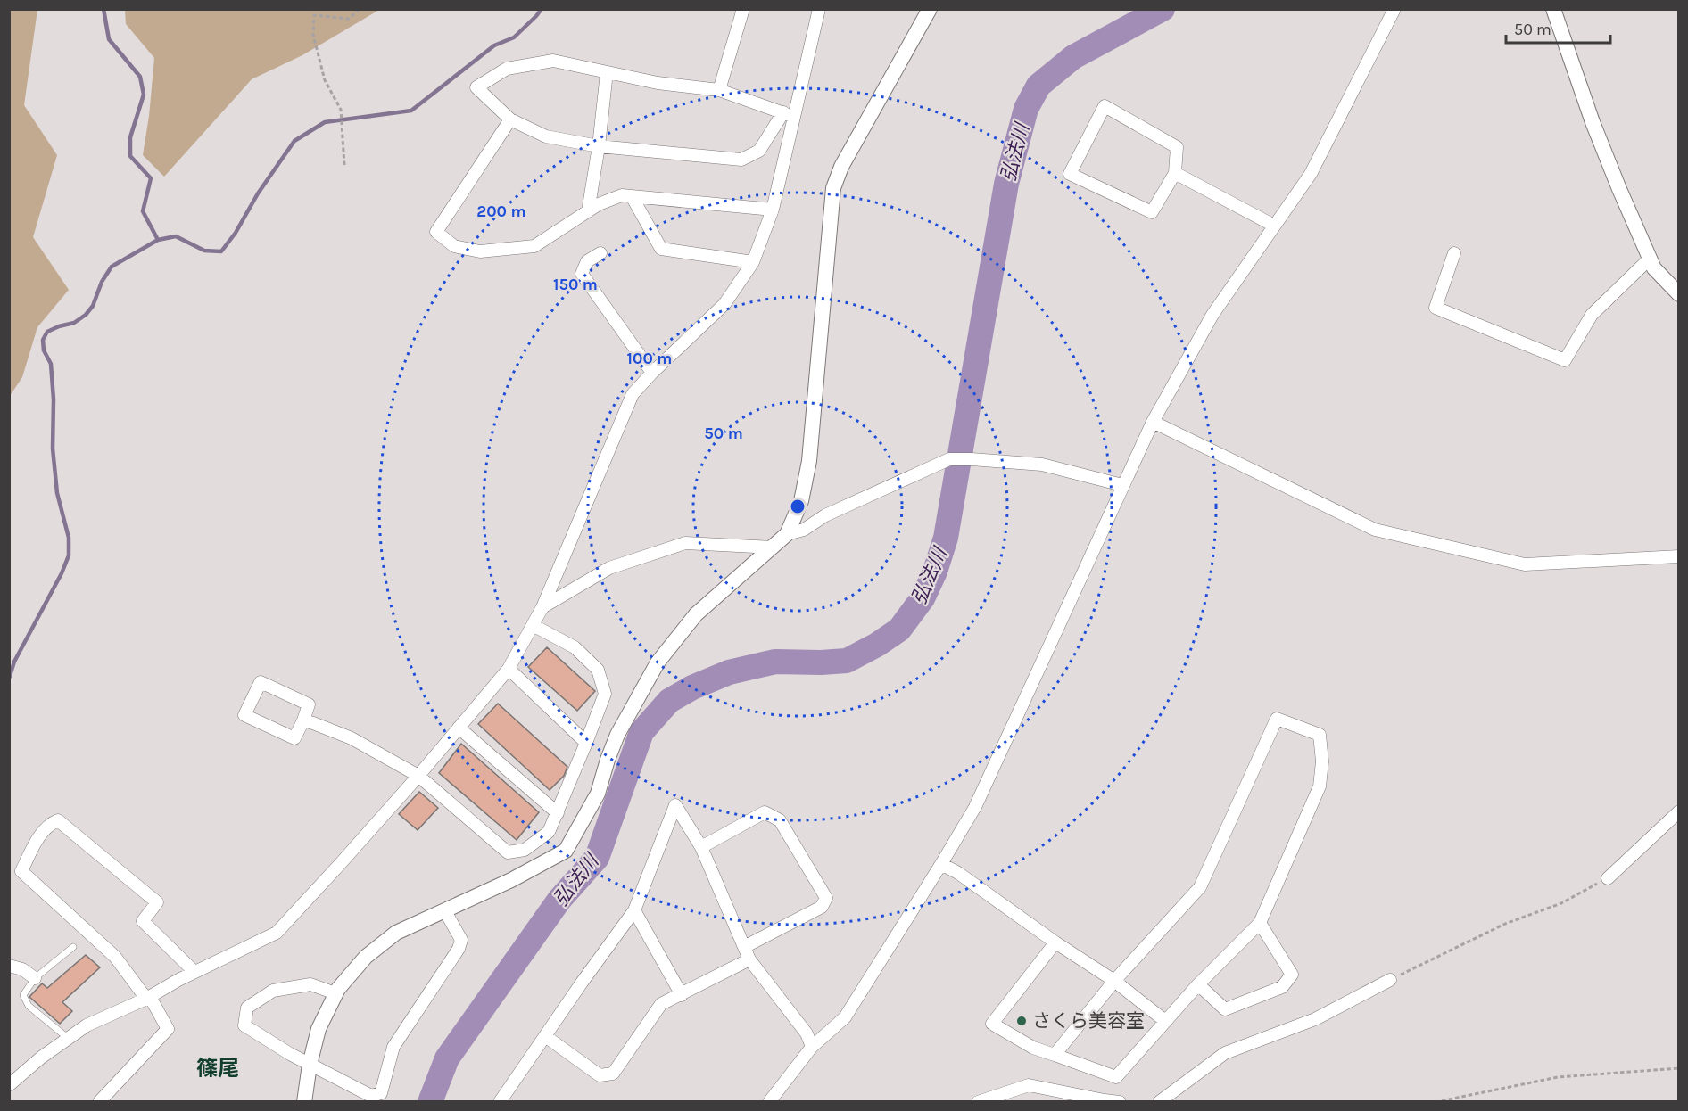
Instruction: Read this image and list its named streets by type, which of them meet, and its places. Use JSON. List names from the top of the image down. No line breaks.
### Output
{"districts":["篠尾"],"water":["弘法川"],"places":["さくら美容室"],"scale_bar":"50 m","rings":["200 m","150 m","100 m","50 m"]}
